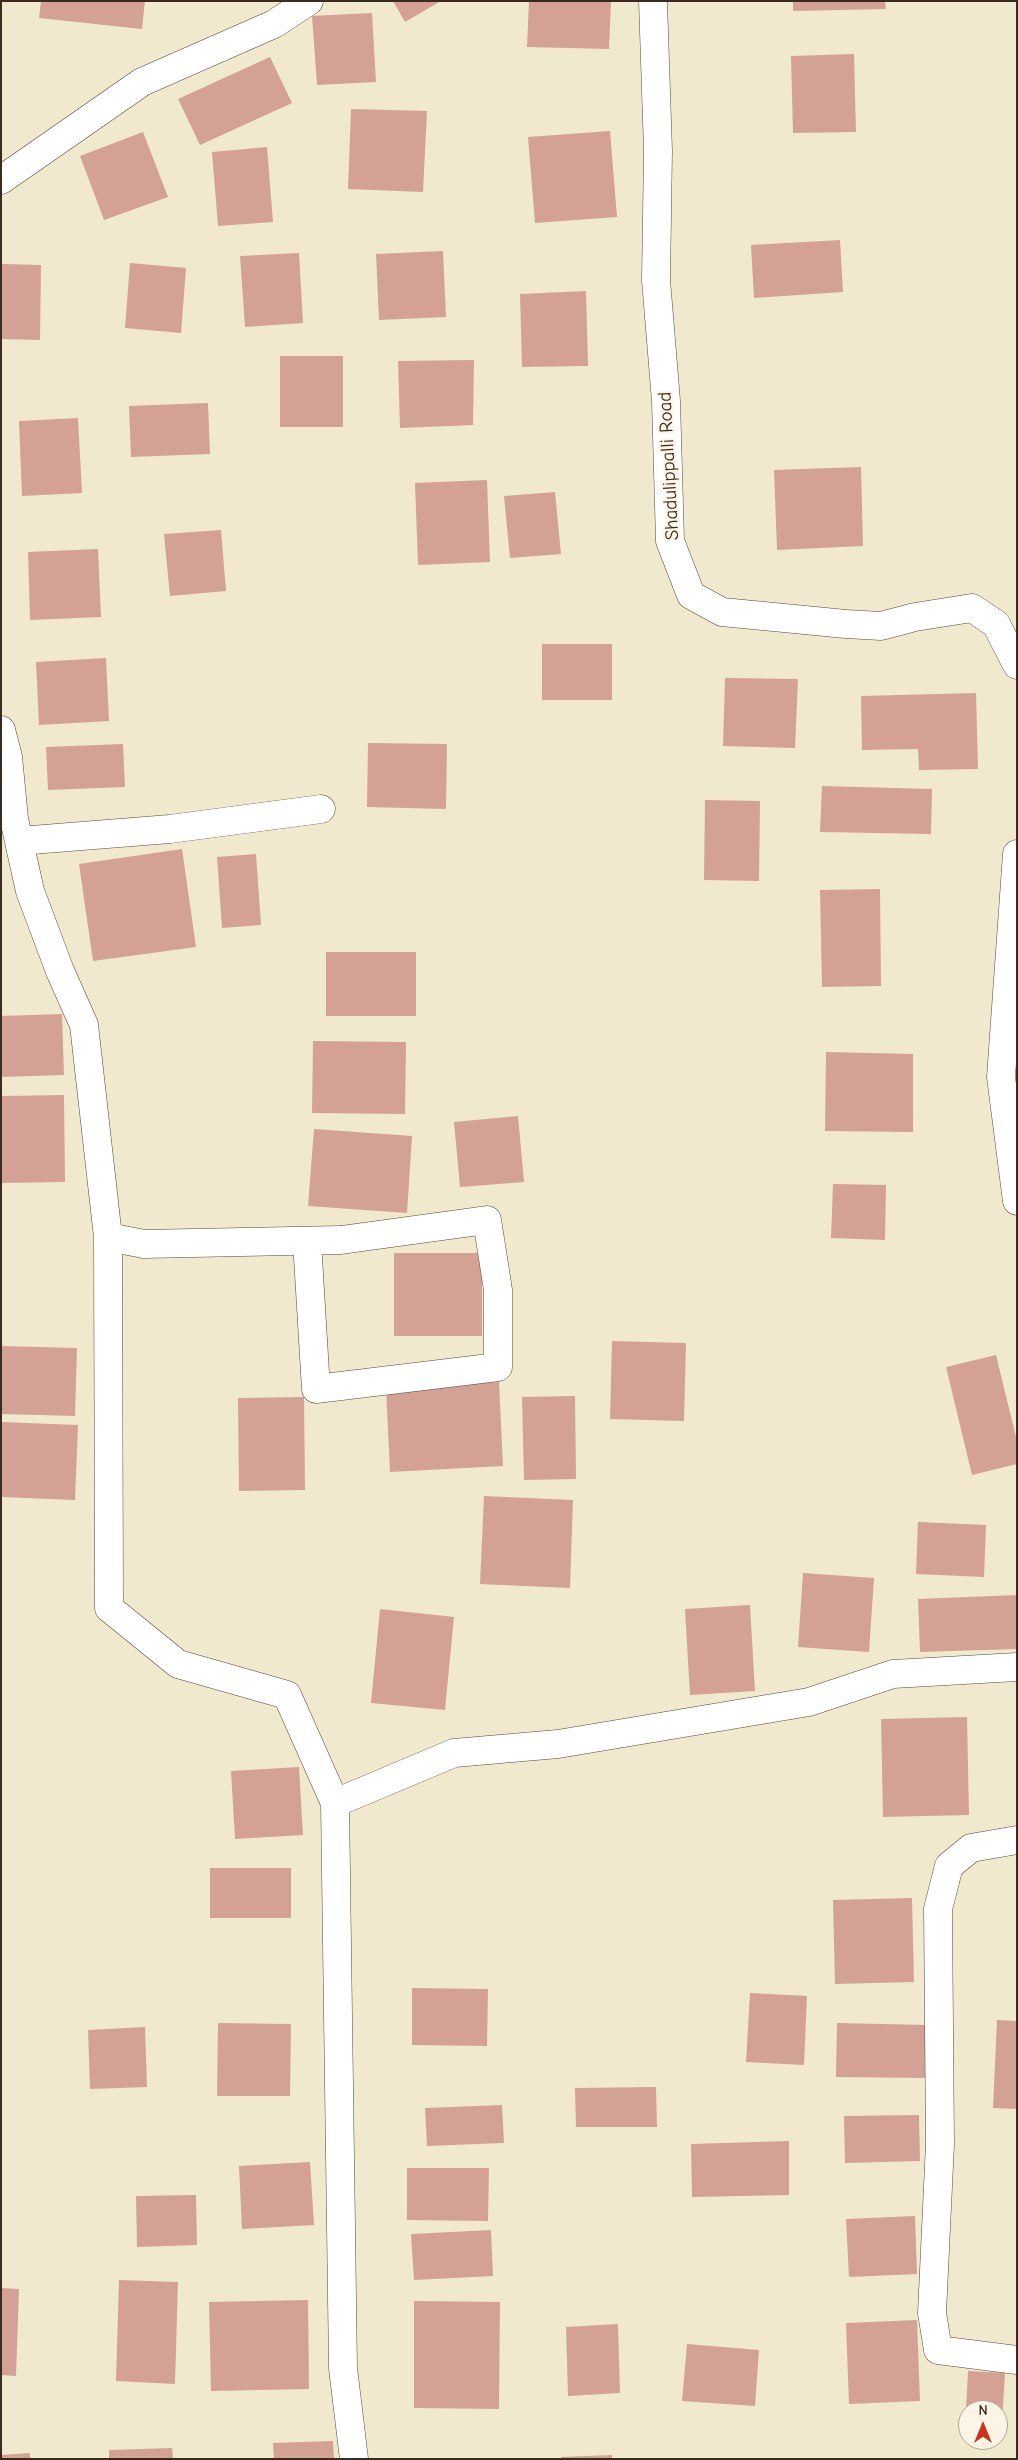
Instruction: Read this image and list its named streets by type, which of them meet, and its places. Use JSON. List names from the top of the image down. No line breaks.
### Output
{"streets":{"street":["Shadulippalli Road"]},"north":"top"}
